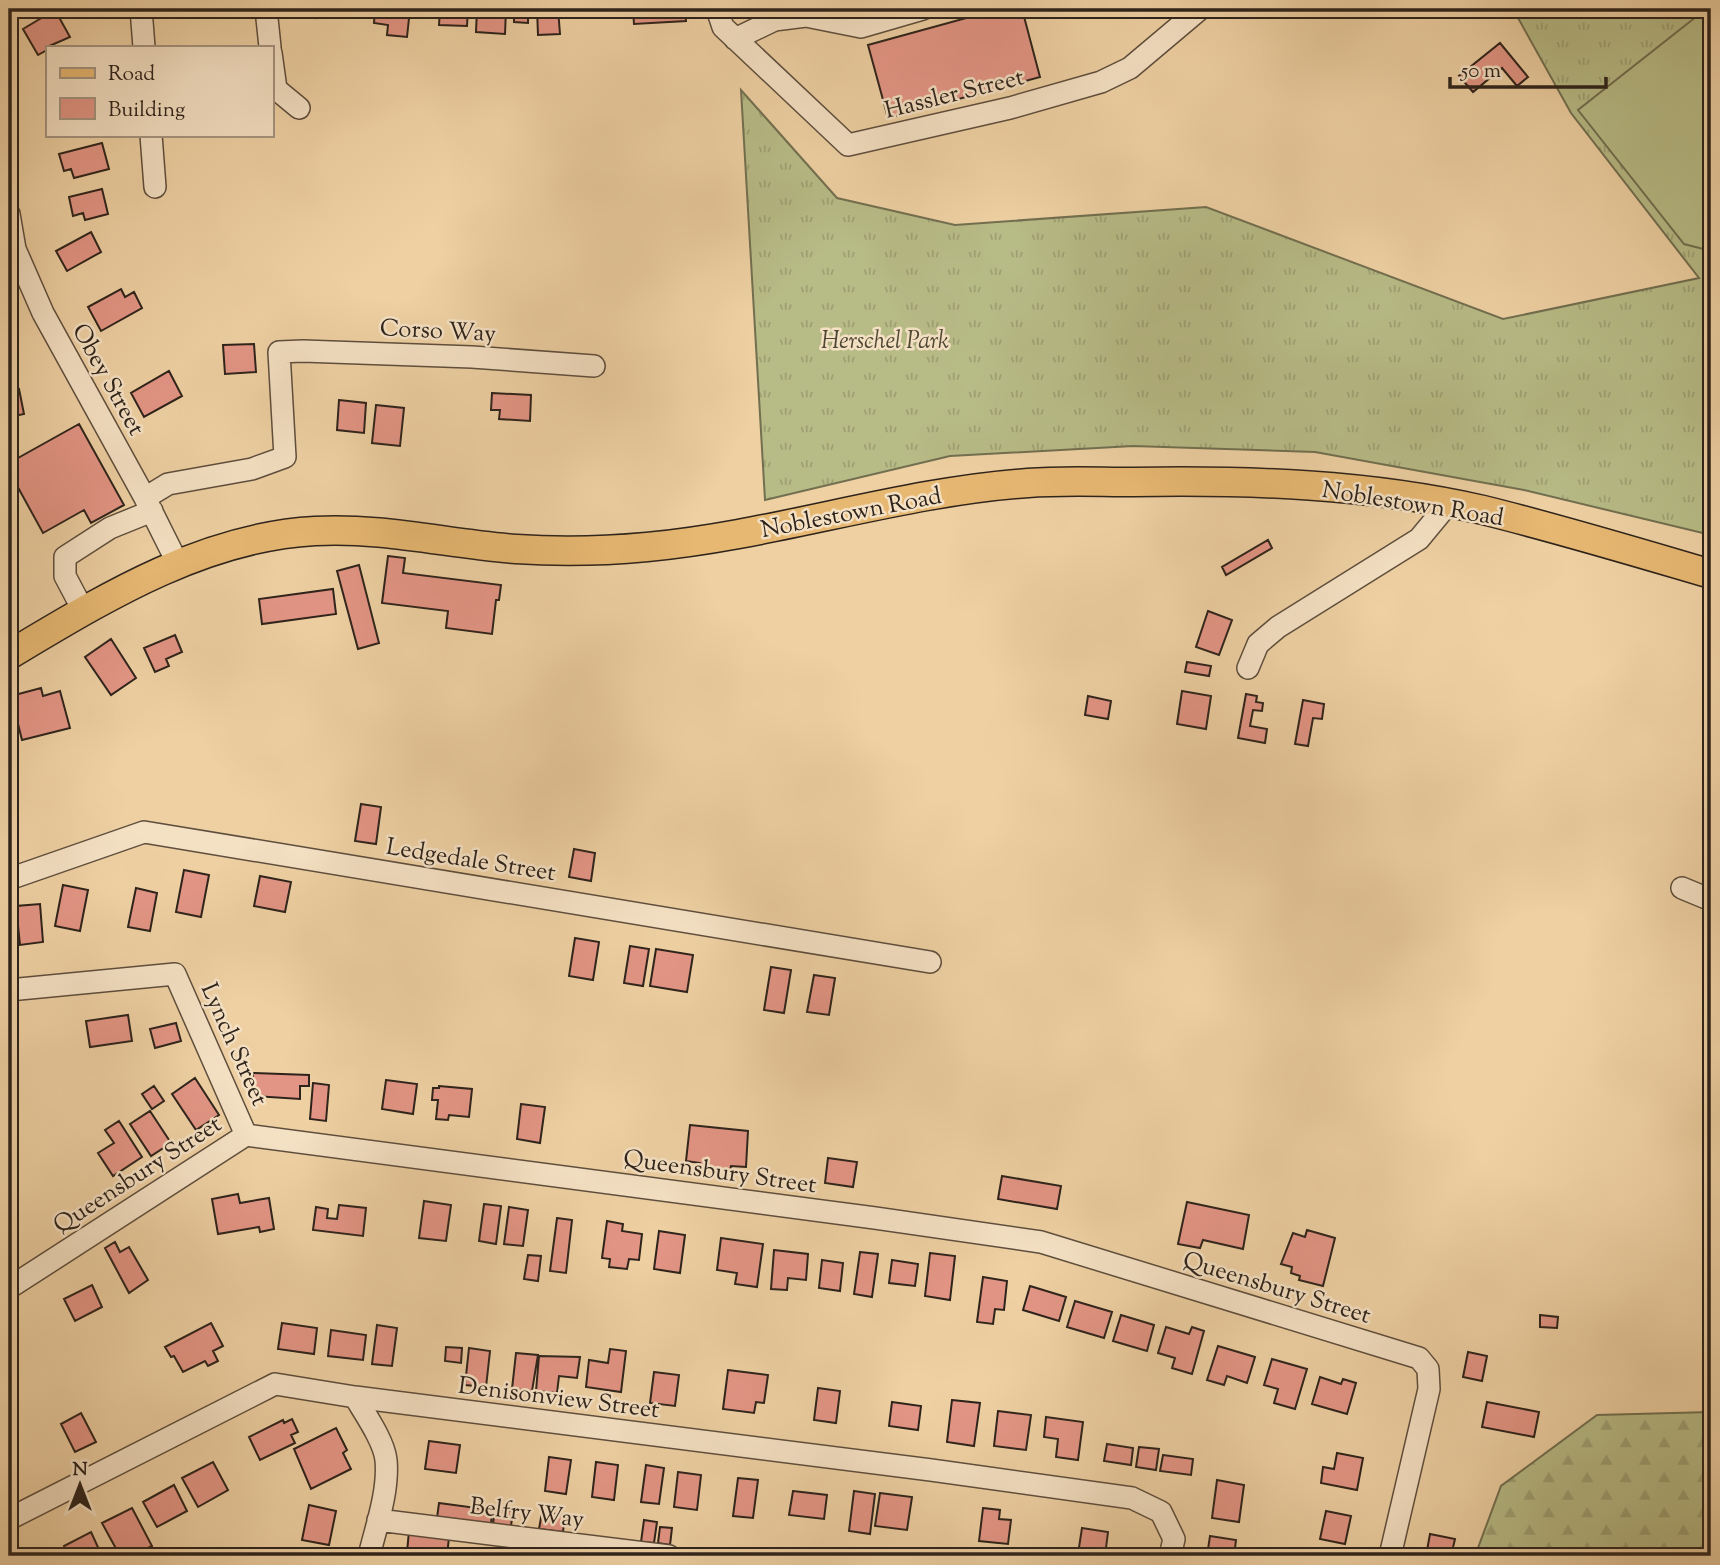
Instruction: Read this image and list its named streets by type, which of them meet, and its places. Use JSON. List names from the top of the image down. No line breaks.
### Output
{"streets":{"main road":["Noblestown Road"],"street":["Hassler Street","Corso Way","Obey Street","Ledgedale Street","Lynch Street","Queensbury Street","Denisonview Street","Belfry Way"]},"crossings":[["Corso Way","Obey Street"],["Obey Street","Noblestown Road"],["Lynch Street","Queensbury Street"]],"parks":["Herschel Park"],"legend":["Road","Building"],"scale_bar":"50 m","north":"top"}
